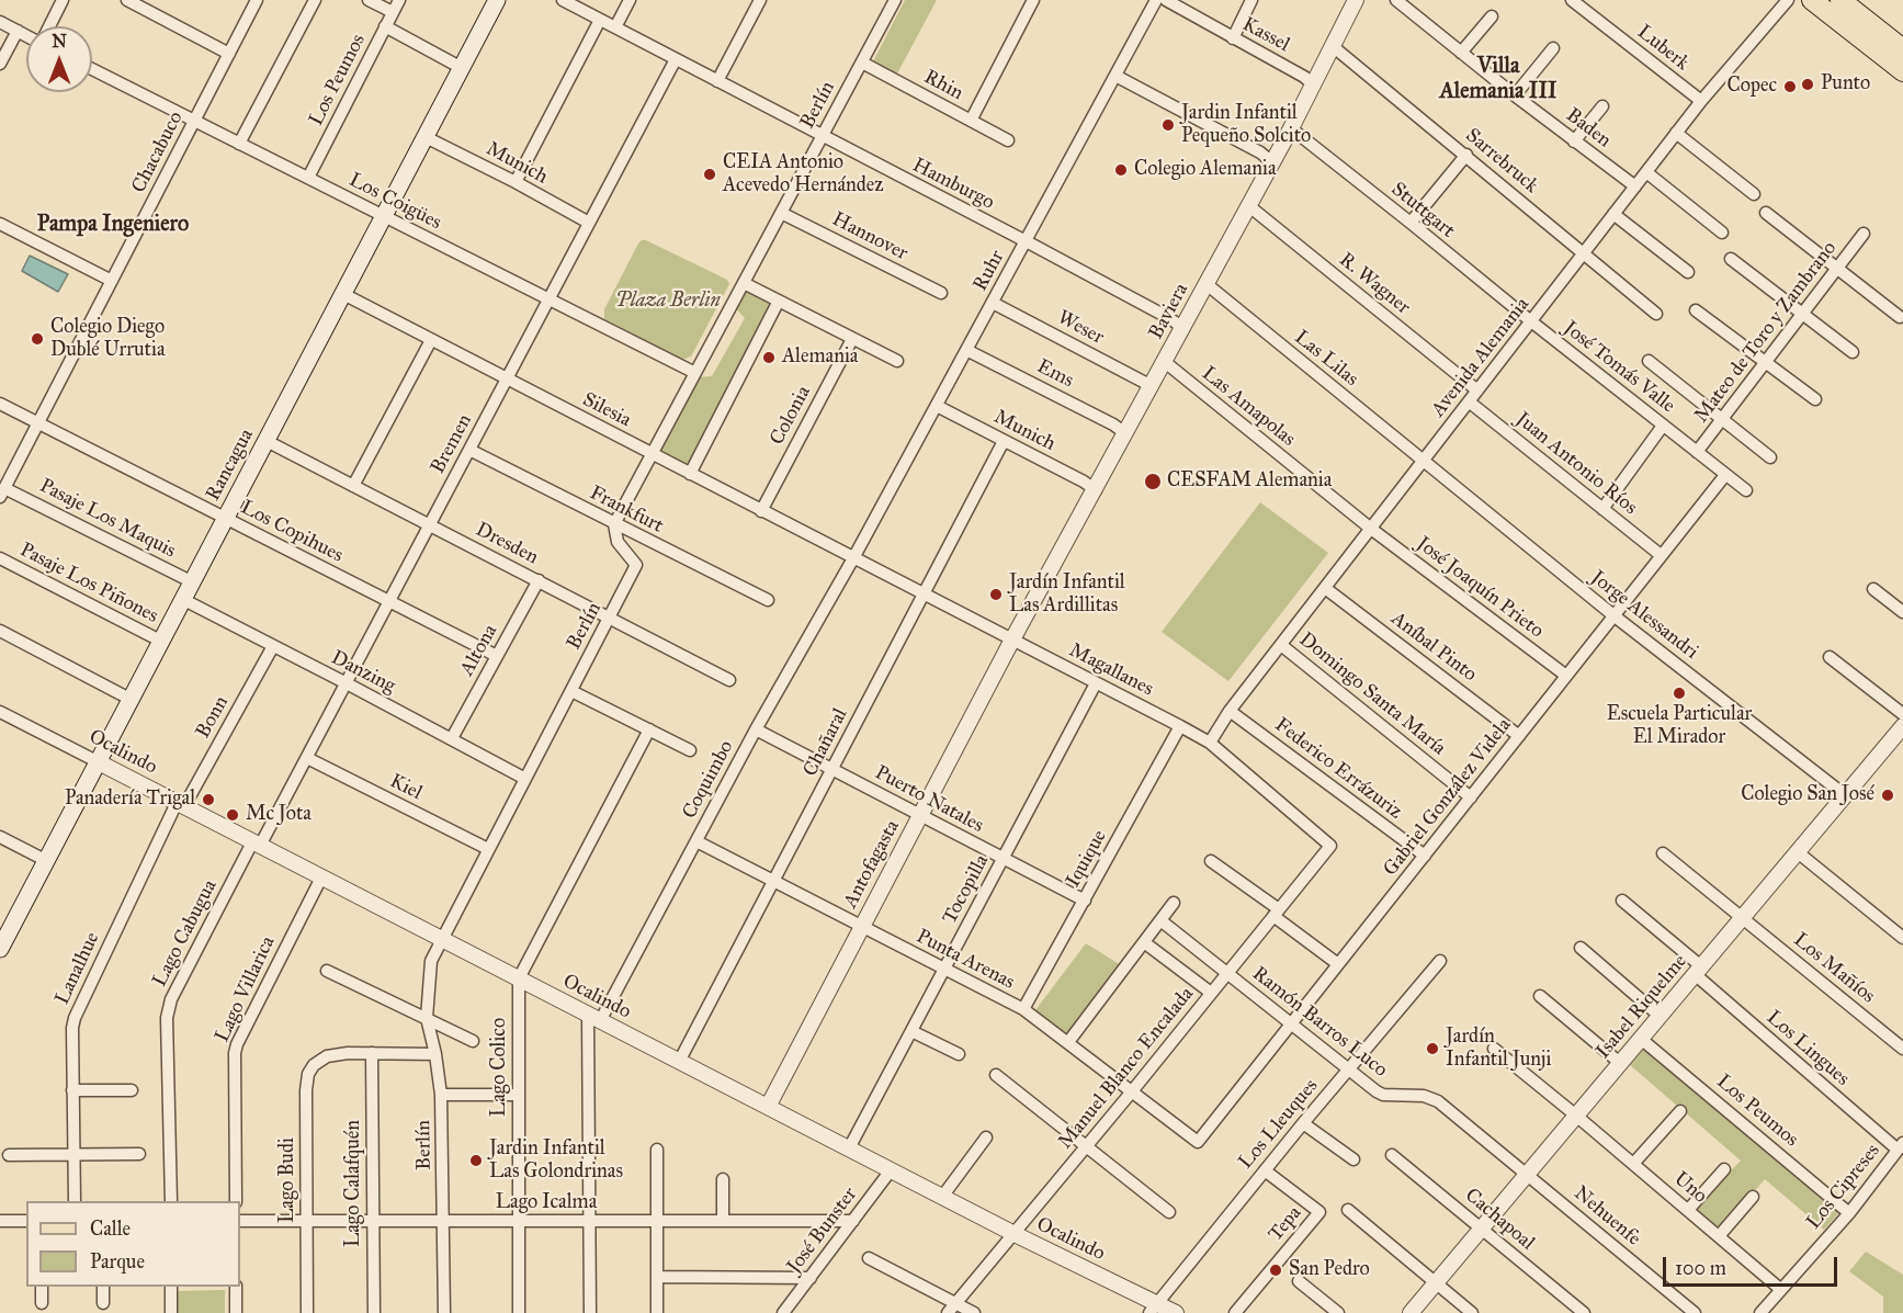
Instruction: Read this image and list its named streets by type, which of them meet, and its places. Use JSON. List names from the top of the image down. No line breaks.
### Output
{"streets":{"main road":["Rancagua"],"street":["Kassel","Luberk","Los Peumos","Rhin","Berlín","Baden","Chacabuco","Sarrebruck","Munich","Hamburgo","Los Coigües","Stuttgart","Hannover","Ruhr","R. Wagner","Baviera","Weser","Mateo de Toro y Zambrano","Avenida Alemania","Las Lilas","José Tomás Valle","Ems","Las Amapolas","Silesia","Colonia","Bremen","Juan Antonio Ríos","Frankfurt","Pasaje Los Maquis","Los Copihues","Dresden","Pasaje Los Piñones","José Joaquín Prieto","Jorge Alessandri","Aníbal Pinto","Altona","Magallanes","Danzing","Domingo Santa María","Bonn","Chañaral","Ocalindo","Federico Errázuriz","Coquimbo","Kiel","Gabriel González Videla","Puerto Natales","Iquique","Antofagasta","Tocopilla","Lago Cabugua","Punta Arenas","Lanalhue","Los Mañíos","Lago Villarica","Isabel Riquelme","Ramón Barros Luco","Los Lingues","Lago Colico","Manuel Blanco Encalada","Los Lleuques","Lago Budi","Lago Calafquén","Los Cipreses","Uno","Lago Icalma","Nehuenfe","Cachapoal","Tepa","José Bunster"]},"crossings":[["Kassel","Baviera"],["Luberk","Avenida Alemania"],["Los Peumos","Los Coigües"],["Los Peumos","Isabel Riquelme"],["Los Peumos","Los Cipreses"],["Rhin","Berlín"],["Berlín","Hamburgo"],["Berlín","Los Coigües"],["Berlín","Hannover"],["Berlín","Silesia"],["Berlín","Frankfurt"],["Berlín","Dresden"],["Berlín","Danzing"],["Berlín","Ocalindo"],["Berlín","Kiel"],["Berlín","Lago Icalma"],["Baden","Avenida Alemania"],["Chacabuco","Los Coigües"],["Chacabuco","Pasaje Los Maquis"],["Chacabuco","Los Copihues"],["Sarrebruck","Baviera"],["Sarrebruck","Avenida Alemania"],["Munich","Ruhr"],["Munich","Baviera"],["Munich","Bremen"],["Munich","Rancagua"],["Munich","Chañaral"],["Hamburgo","Ruhr"],["Hamburgo","Baviera"],["Hamburgo","Bremen"],["Los Coigües","Bremen"],["Los Coigües","Rancagua"],["Stuttgart","Baviera"],["Stuttgart","Avenida Alemania"],["Stuttgart","José Tomás Valle"],["Ruhr","Weser"],["Ruhr","Ems"],["Ruhr","Silesia"],["Ruhr","Magallanes"],["Ruhr","Coquimbo"],["R. Wagner","Baviera"],["R. Wagner","Avenida Alemania"],["Baviera","Weser"],["Baviera","Las Lilas"],["Baviera","Ems"],["Baviera","Las Amapolas"],["Baviera","Magallanes"],["Baviera","Antofagasta"],["Mateo de Toro y Zambrano","José Tomás Valle"],["Avenida Alemania","Las Lilas"],["Avenida Alemania","José Tomás Valle"],["Avenida Alemania","Las Amapolas"],["Avenida Alemania","Juan Antonio Ríos"],["Avenida Alemania","José Joaquín Prieto"],["Avenida Alemania","Jorge Alessandri"],["Avenida Alemania","Aníbal Pinto"],["Avenida Alemania","Magallanes"],["Avenida Alemania","Domingo Santa María"],["Avenida Alemania","Federico Errázuriz"],["Las Lilas","Jorge Alessandri"],["José Tomás Valle","Gabriel González Videla"],["Las Amapolas","José Joaquín Prieto"],["Silesia","Colonia"],["Silesia","Bremen"],["Silesia","Rancagua"],["Silesia","Magallanes"],["Silesia","Coquimbo"],["Bremen","Frankfurt"],["Bremen","Los Copihues"],["Bremen","Dresden"],["Bremen","Danzing"],["Bremen","Ocalindo"],["Bremen","Kiel"],["Bremen","Lago Cabugua"],["Juan Antonio Ríos","Gabriel González Videla"],["Rancagua","Pasaje Los Maquis"],["Rancagua","Los Copihues"],["Rancagua","Dresden"],["Rancagua","Pasaje Los Piñones"],["Rancagua","Danzing"],["Rancagua","Ocalindo"],["Los Copihues","Altona"],["Dresden","Altona"],["José Joaquín Prieto","Gabriel González Videla"],["Jorge Alessandri","Gabriel González Videla"],["Jorge Alessandri","Isabel Riquelme"],["Aníbal Pinto","Gabriel González Videla"],["Altona","Danzing"],["Magallanes","Chañaral"],["Magallanes","Coquimbo"],["Magallanes","Iquique"],["Magallanes","Antofagasta"],["Magallanes","Tocopilla"],["Magallanes","Manuel Blanco Encalada"],["Danzing","Bonn"],["Domingo Santa María","Gabriel González Videla"],["Bonn","Ocalindo"],["Bonn","Lanalhue"],["Chañaral","Ocalindo"],["Chañaral","Puerto Natales"],["Chañaral","Punta Arenas"],["Ocalindo","Coquimbo"],["Ocalindo","Antofagasta"],["Ocalindo","Tocopilla"],["Ocalindo","Lago Cabugua"],["Ocalindo","Lanalhue"],["Ocalindo","Lago Villarica"],["Ocalindo","Lago Colico"],["Ocalindo","Manuel Blanco Encalada"],["Ocalindo","Los Lleuques"],["Ocalindo","José Bunster"],["Federico Errázuriz","Gabriel González Videla"],["Coquimbo","Puerto Natales"],["Coquimbo","Punta Arenas"],["Gabriel González Videla","Punta Arenas"],["Gabriel González Videla","Ramón Barros Luco"],["Puerto Natales","Iquique"],["Puerto Natales","Antofagasta"],["Puerto Natales","Tocopilla"],["Iquique","Punta Arenas"],["Antofagasta","Punta Arenas"],["Tocopilla","Punta Arenas"],["Punta Arenas","Manuel Blanco Encalada"],["Los Mañíos","Isabel Riquelme"],["Isabel Riquelme","Ramón Barros Luco"],["Isabel Riquelme","Los Lingues"],["Isabel Riquelme","Uno"],["Isabel Riquelme","Nehuenfe"],["Isabel Riquelme","Cachapoal"],["Ramón Barros Luco","Manuel Blanco Encalada"],["Ramón Barros Luco","Los Lleuques"],["Ramón Barros Luco","Nehuenfe"],["Los Lingues","Los Cipreses"],["Lago Colico","Lago Icalma"],["Los Lleuques","Tepa"],["Lago Budi","Lago Calafquén"],["Lago Budi","Lago Icalma"],["Lago Calafquén","Lago Icalma"],["Los Cipreses","Uno"],["Lago Icalma","José Bunster"]],"districts":["Villa Alemania III","Pampa Ingeniero"],"parks":["Plaza Berlin"],"places":["Punto","Copec","Jardin Infantil Pequeño Solcito","Colegio Alemania","CEIA Antonio Acevedo Hernández","Colegio Diego Dublé Urrutia","Alemania","CESFAM Alemania","Jardín Infantil Las Ardillitas","Escuela Particular El Mirador","Colegio San José","Panadería Trigal","Mc Jota","Jardín Infantil Junji","Jardin Infantil Las Golondrinas","San Pedro"],"legend":["Calle","Parque"],"scale_bar":"100 m","north":"top"}
